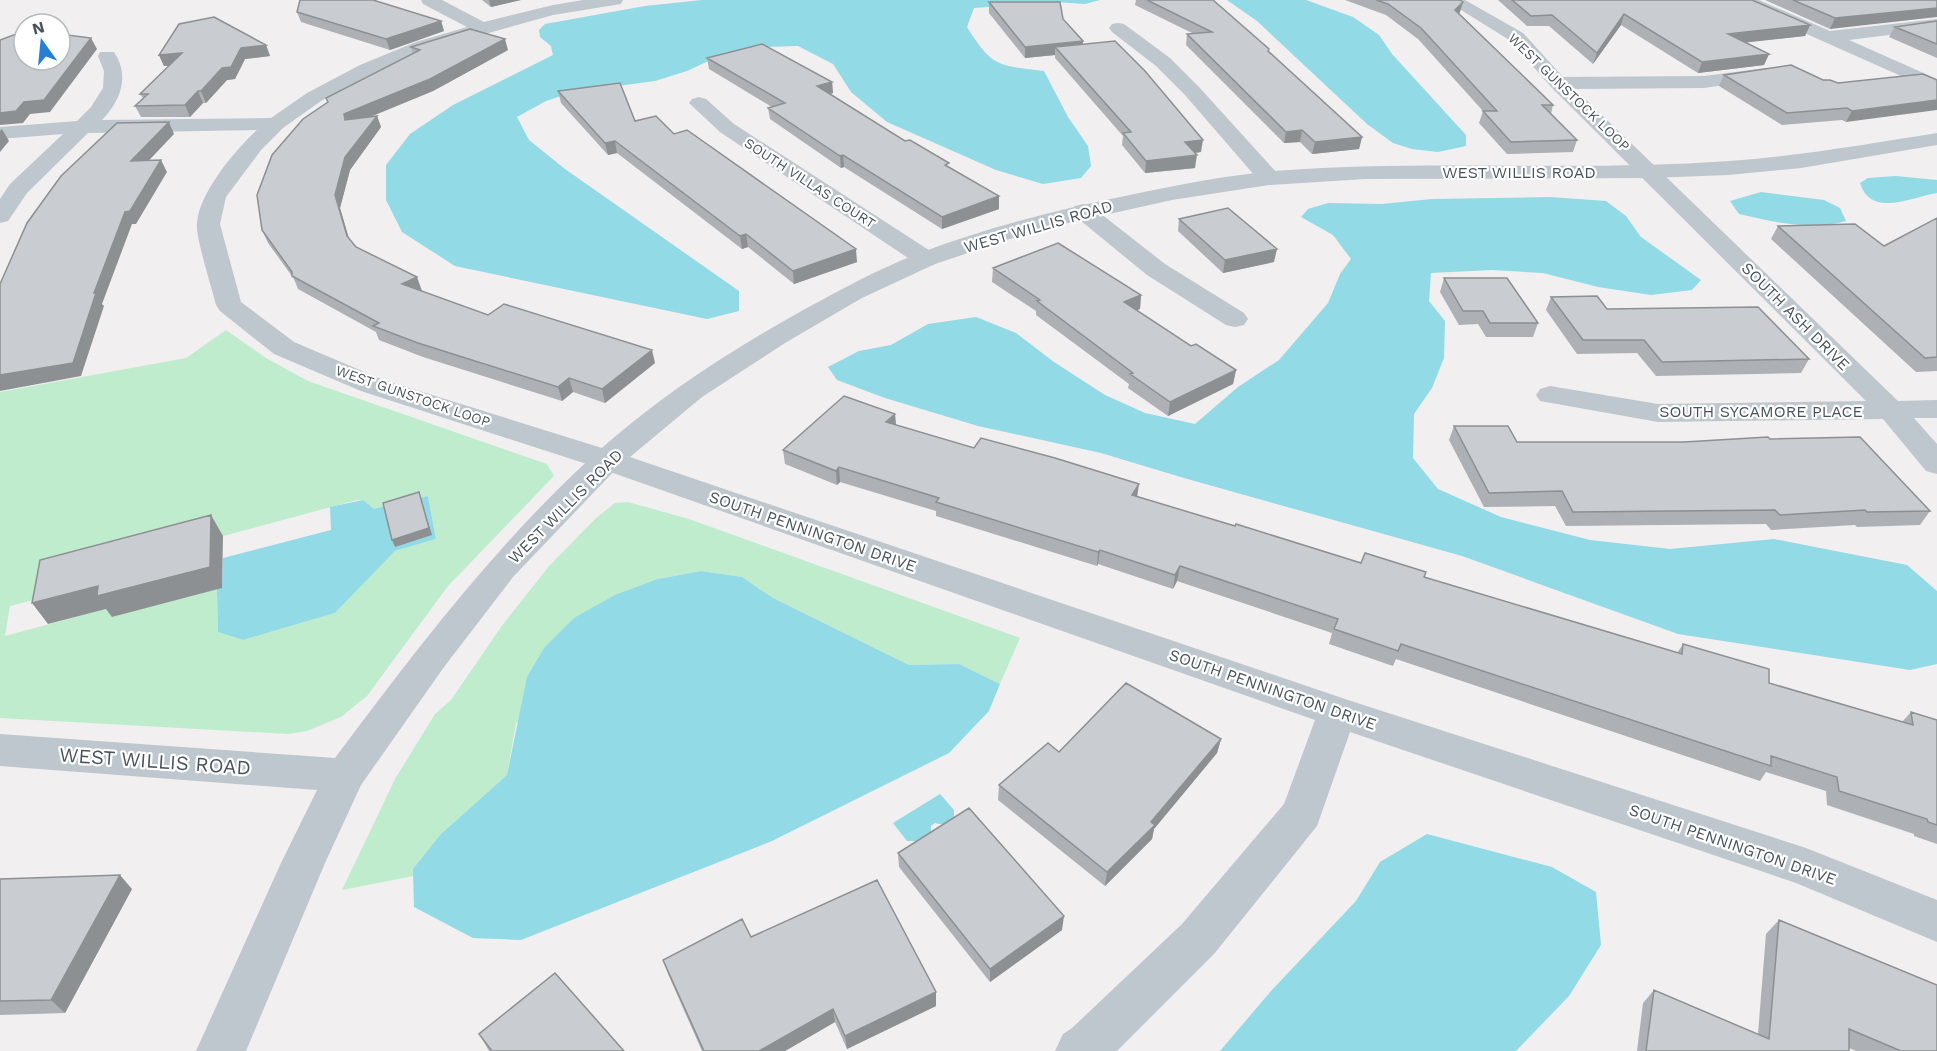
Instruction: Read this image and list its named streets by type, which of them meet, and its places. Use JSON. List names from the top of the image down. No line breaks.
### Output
{"streets":{"street":["WEST GUNSTOCK LOOP","WEST WILLIS ROAD","SOUTH VILLAS COURT","SOUTH ASH DRIVE","SOUTH SYCAMORE PLACE","SOUTH PENNINGTON DRIVE"]},"crossings":[["WEST GUNSTOCK LOOP","WEST WILLIS ROAD"],["WEST GUNSTOCK LOOP","SOUTH ASH DRIVE"],["WEST GUNSTOCK LOOP","SOUTH PENNINGTON DRIVE"],["WEST WILLIS ROAD","SOUTH VILLAS COURT"],["WEST WILLIS ROAD","SOUTH ASH DRIVE"],["WEST WILLIS ROAD","SOUTH PENNINGTON DRIVE"],["SOUTH ASH DRIVE","SOUTH SYCAMORE PLACE"]],"north":"top"}
